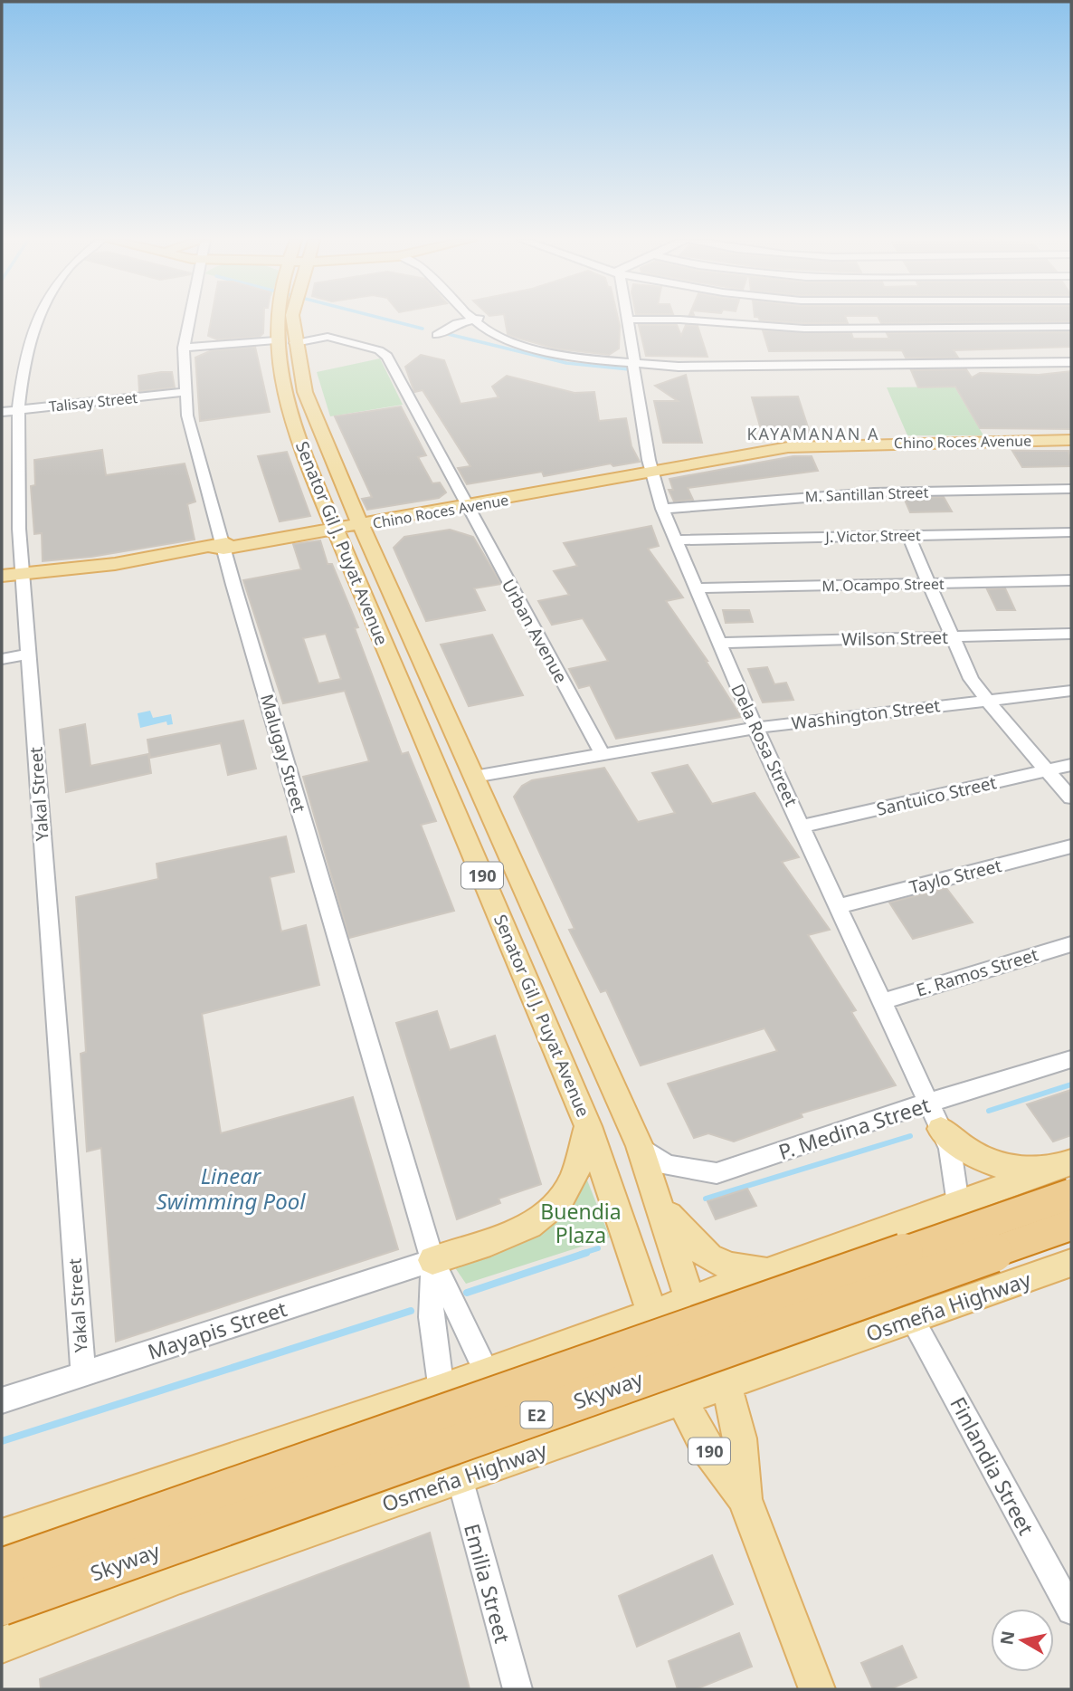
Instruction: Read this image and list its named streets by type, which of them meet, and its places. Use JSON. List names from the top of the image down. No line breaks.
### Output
{"streets":{"highway":["Skyway","E2"],"main road":["Chino Roces Avenue","Senator Gil J. Puyat Avenue","190","Osmeña Highway"],"street":["Talisay Street","M. Santillan Street","J. Victor Street","M. Ocampo Street","Urban Avenue","Wilson Street","Washington Street","Dela Rosa Street","Malugay Street","Yakal Street","Santuico Street","Taylo Street","E. Ramos Street","P. Medina Street","Mayapis Street","Finlandia Street","Emilia Street"]},"crossings":[["Talisay Street","Malugay Street"],["Talisay Street","Yakal Street"],["Chino Roces Avenue","Senator Gil J. Puyat Avenue"],["Chino Roces Avenue","Urban Avenue"],["Chino Roces Avenue","Dela Rosa Street"],["Chino Roces Avenue","Malugay Street"],["Chino Roces Avenue","Yakal Street"],["M. Santillan Street","Dela Rosa Street"],["J. Victor Street","Dela Rosa Street"],["Senator Gil J. Puyat Avenue","Urban Avenue"],["Senator Gil J. Puyat Avenue","Washington Street"],["Senator Gil J. Puyat Avenue","P. Medina Street"],["Senator Gil J. Puyat Avenue","Osmeña Highway"],["M. Ocampo Street","Dela Rosa Street"],["Urban Avenue","Washington Street"],["Wilson Street","Dela Rosa Street"],["Washington Street","Dela Rosa Street"],["Dela Rosa Street","Santuico Street"],["Dela Rosa Street","Taylo Street"],["Dela Rosa Street","E. Ramos Street"],["Dela Rosa Street","P. Medina Street"],["Malugay Street","Osmeña Highway"],["Malugay Street","Mayapis Street"],["Malugay Street","Emilia Street"],["Yakal Street","Mayapis Street"],["Osmeña Highway","Finlandia Street"],["Osmeña Highway","Emilia Street"]],"districts":["KAYAMANAN A"],"water":["Linear Swimming Pool"],"parks":["Buendia Plaza"],"north":"left"}
